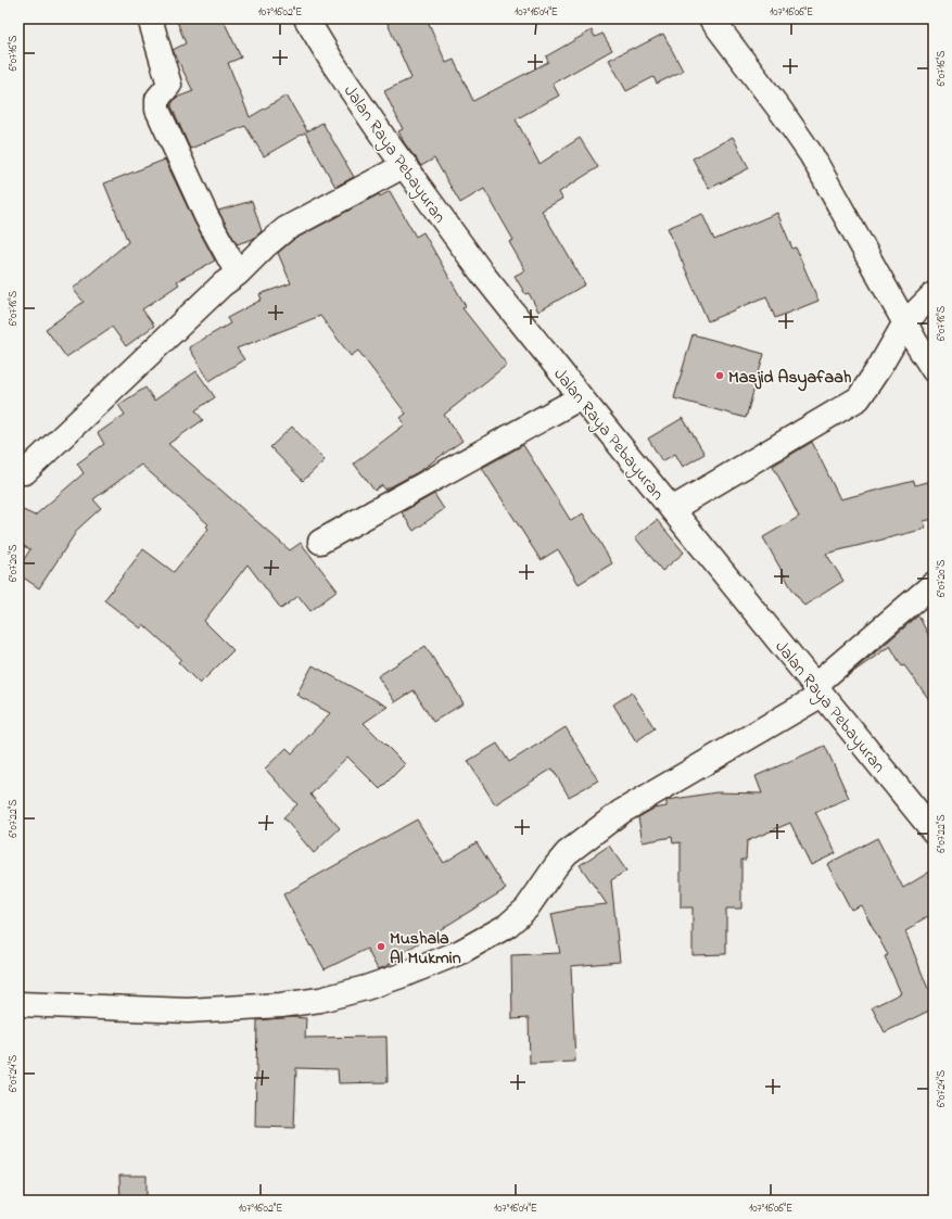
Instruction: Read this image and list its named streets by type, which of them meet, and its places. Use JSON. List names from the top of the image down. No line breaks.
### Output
{"streets":{"street":["Jalan Raya Pebayuran"]},"places":["Masjid Asyafaah","Mushala Al Mukmin"],"coordinates":["107°16'02\"E","107°16'04\"E","107°16'06\"E","6°07'16\"S","6°07'18\"S","6°07'20\"S","6°07'22\"S","6°07'24\"S"]}
